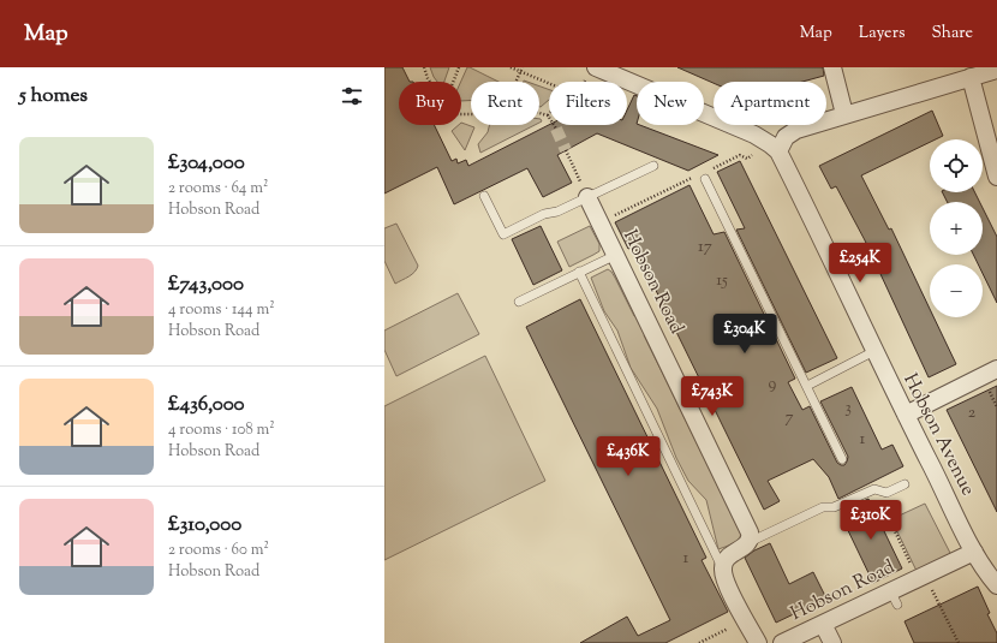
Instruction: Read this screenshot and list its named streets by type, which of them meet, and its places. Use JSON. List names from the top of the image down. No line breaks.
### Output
{"streets":{"street":["Hobson Road","Hobson Avenue"]},"crossings":[["Hobson Road","Hobson Avenue"]],"house_numbers":["17","15","9","3","2","7","1","1"],"page":{"header":"Map","nav":["Map","Layers","Share"],"heading":"5 homes","chip":["Buy","Rent","Filters","New","Apartment"],"list":[{"name":"£304,000","note":"2 rooms · 64 m² · Hobson Road"},{"name":"£743,000","note":"4 rooms · 144 m² · Hobson Road"},{"name":"£436,000","note":"4 rooms · 108 m² · Hobson Road"},{"name":"£310,000","note":"2 rooms · 60 m² · Hobson Road"}],"map_buttons":["+","−"],"price":["£254K","£304K","£743K","£436K","£310K"]}}
